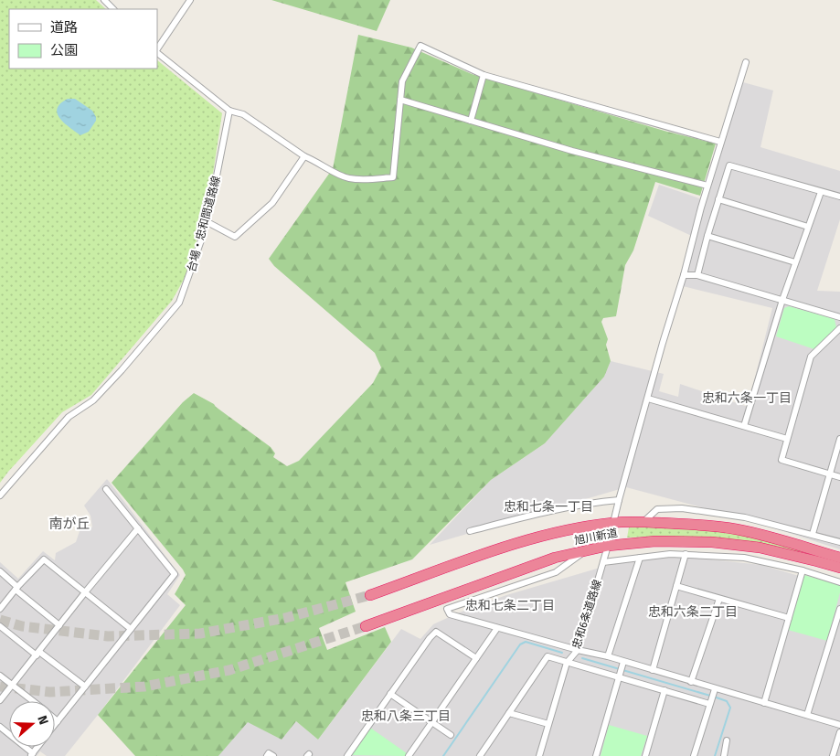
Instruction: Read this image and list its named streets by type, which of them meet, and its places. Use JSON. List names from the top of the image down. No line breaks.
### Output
{"streets":{"highway":["旭川新道"],"street":["台場・忠和間道路線","忠和6条道路線"]},"crossings":[["旭川新道","忠和6条道路線"]],"districts":["忠和六条一丁目","忠和七条一丁目","南が丘","忠和七条二丁目","忠和六条二丁目","忠和八条三丁目"],"legend":["道路","公園"],"north":"right"}
